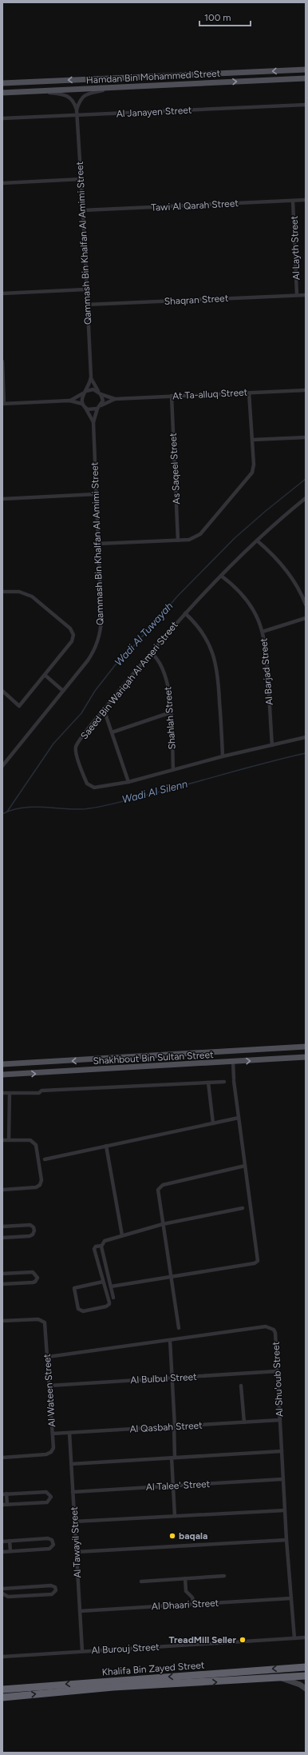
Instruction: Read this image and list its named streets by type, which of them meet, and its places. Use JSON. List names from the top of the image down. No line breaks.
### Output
{"streets":{"highway":["Khalifa Bin Zayed Street"],"main road":["Hamdan Bin Mohammed Street","Shakhbout Bin Sultan Street"],"street":["Al Janayen Street","Tawi Al Qarah Street","Qammash Bin Khalfan Al Amimi Street","Al Layth Street","Shaqran Street","At Ta-alluq Street","As Saqeel Street","Al Barjad Street","Saeed Bin Wariqah Al Ameri Street","Shahlah Street","Al Bulbul Street","Al Shu'oub Street","Al Wateen Street","Al Qasbah Street","Al Talee' Street","Al Tawayil Street","Al Dhaari Street","Al Burouj Street"]},"crossings":[["Hamdan Bin Mohammed Street","Qammash Bin Khalfan Al Amimi Street"],["Al Janayen Street","Qammash Bin Khalfan Al Amimi Street"],["Tawi Al Qarah Street","Qammash Bin Khalfan Al Amimi Street"],["Tawi Al Qarah Street","Al Layth Street"],["Qammash Bin Khalfan Al Amimi Street","Shaqran Street"],["Qammash Bin Khalfan Al Amimi Street","At Ta-alluq Street"],["Al Layth Street","Shaqran Street"],["At Ta-alluq Street","As Saqeel Street"],["Al Barjad Street","Saeed Bin Wariqah Al Ameri Street"],["Saeed Bin Wariqah Al Ameri Street","Shahlah Street"],["Al Bulbul Street","Al Shu'oub Street"],["Al Bulbul Street","Al Wateen Street"],["Al Shu'oub Street","Al Wateen Street"],["Al Shu'oub Street","Al Qasbah Street"],["Al Shu'oub Street","Al Talee' Street"],["Al Shu'oub Street","Al Dhaari Street"],["Al Shu'oub Street","Al Burouj Street"],["Al Wateen Street","Al Qasbah Street"],["Al Qasbah Street","Al Tawayil Street"],["Al Talee' Street","Al Tawayil Street"],["Al Tawayil Street","Al Dhaari Street"],["Al Tawayil Street","Al Burouj Street"]],"water":["Wadi Al Tuwayah","Wadi Al Silenn"],"places":["baqala","TreadMill Seller"],"scale_bar":"100 m"}
